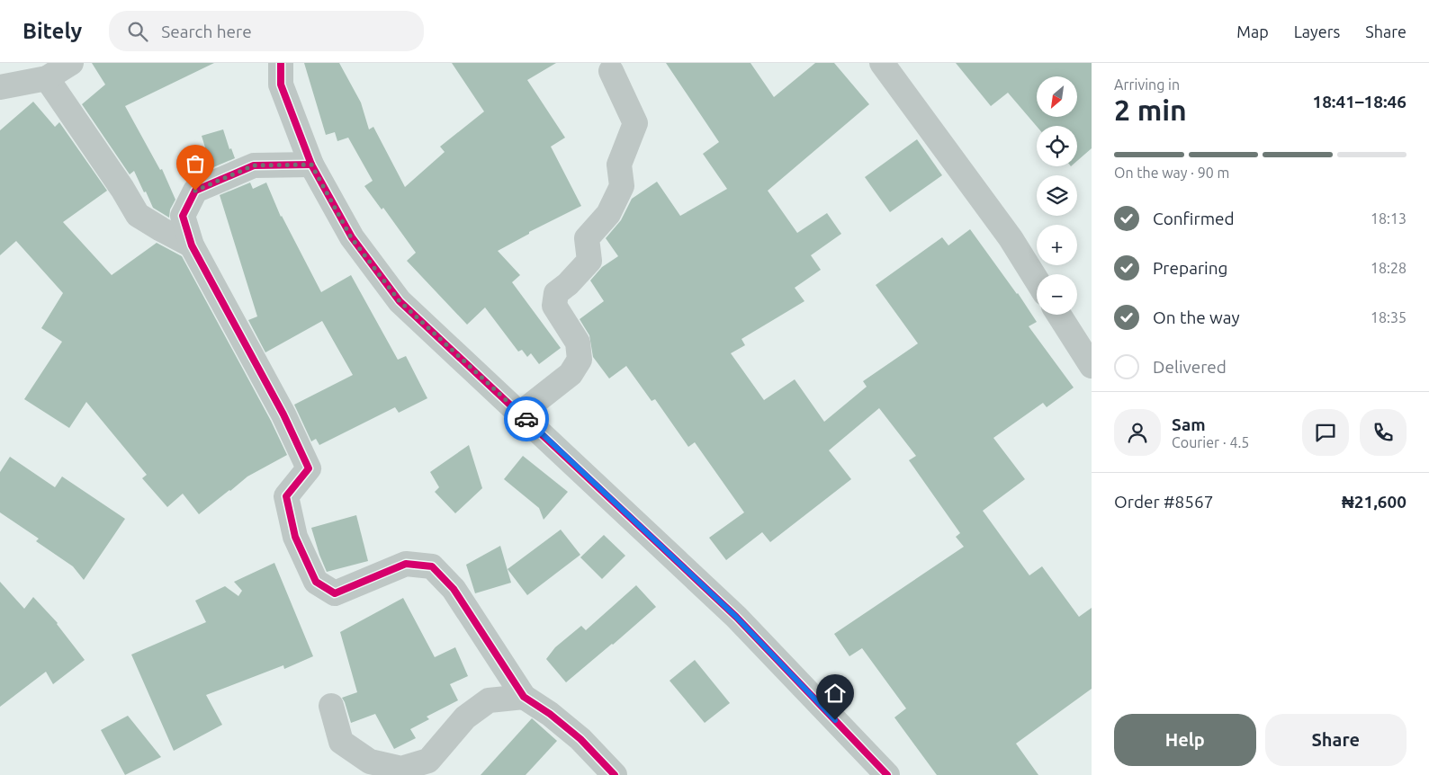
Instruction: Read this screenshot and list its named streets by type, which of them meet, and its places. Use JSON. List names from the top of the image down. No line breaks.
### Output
{"north":"bottom left","page":{"header":"Bitely","search":"Search here","nav":["Map","Layers","Share"],"heading":["2 min","Arriving in","18:41–18:46"],"panel":["Sam","Courier · 4.5","Order #8567","₦21,600"],"map_buttons":["+","−"],"bar":"On the way · 90 m","list":[["Confirmed","18:13"],["Preparing","18:28"],["On the way","18:35"],"Delivered"],"buttons":["Help","Share"]}}
